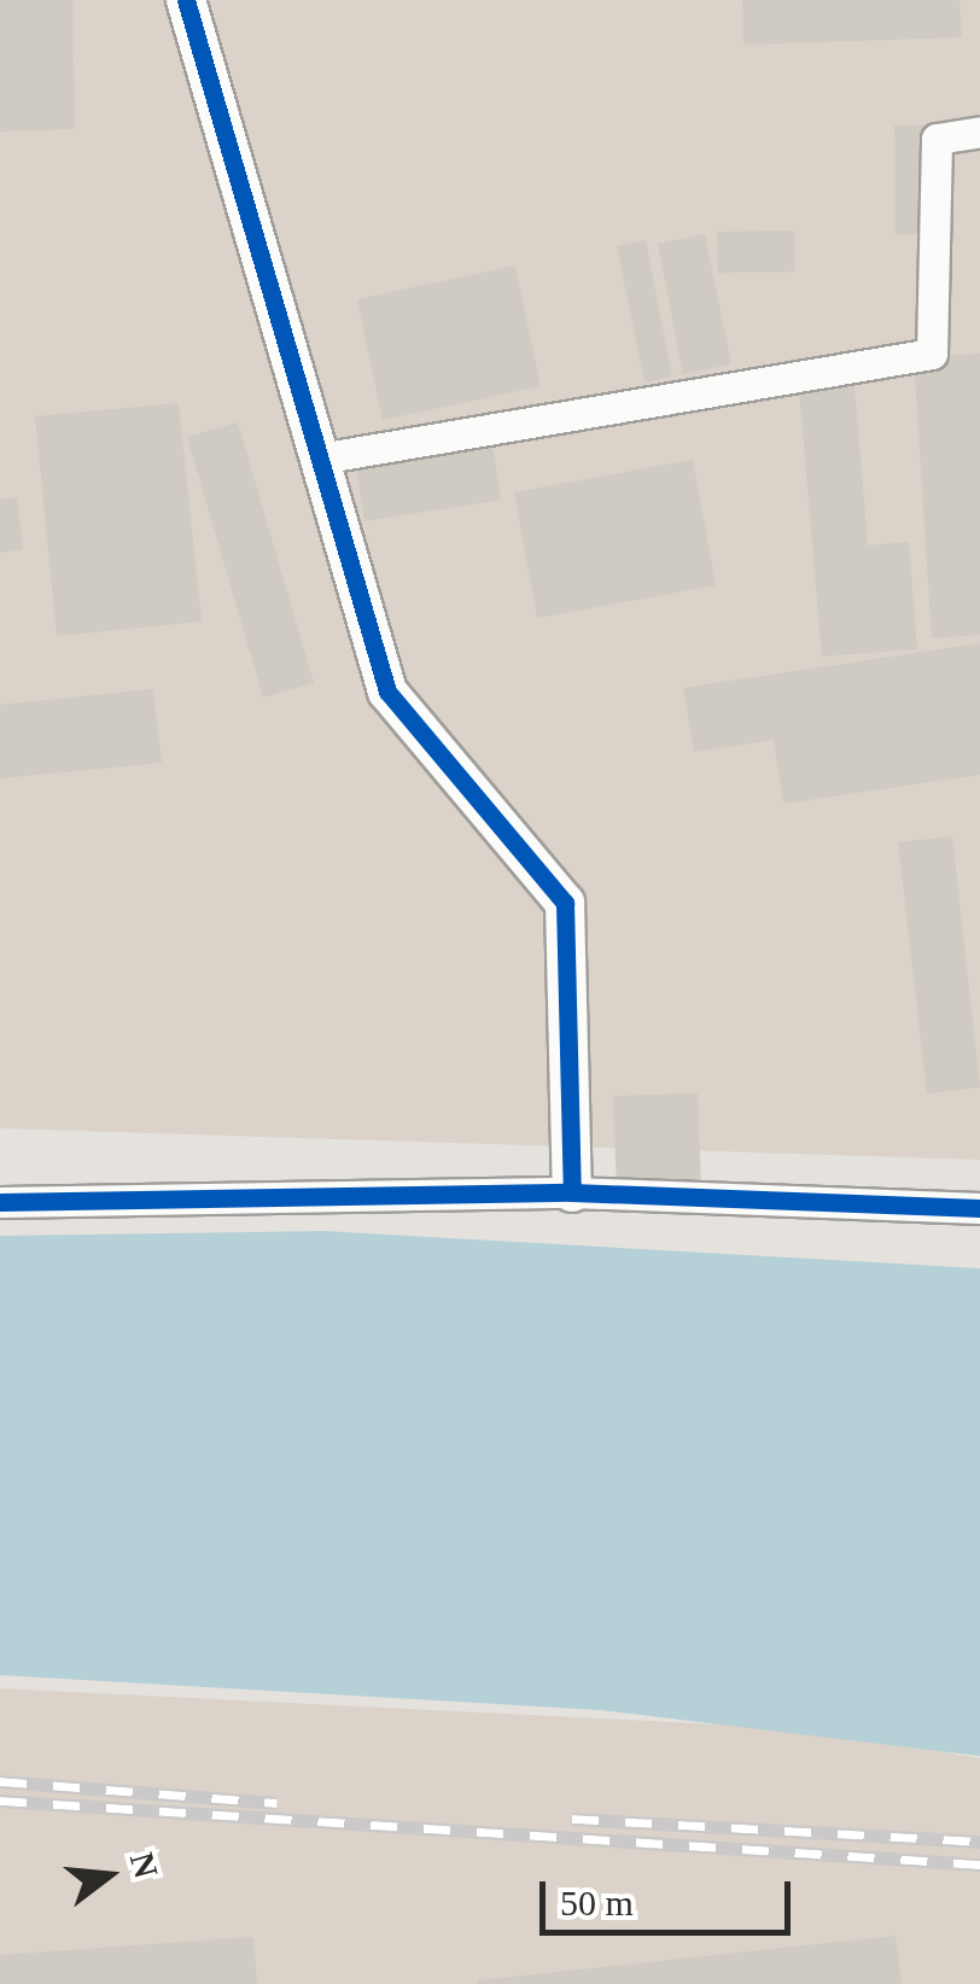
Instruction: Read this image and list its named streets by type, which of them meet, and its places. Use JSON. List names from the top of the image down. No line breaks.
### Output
{"scale_bar":"50 m","north":"right"}
